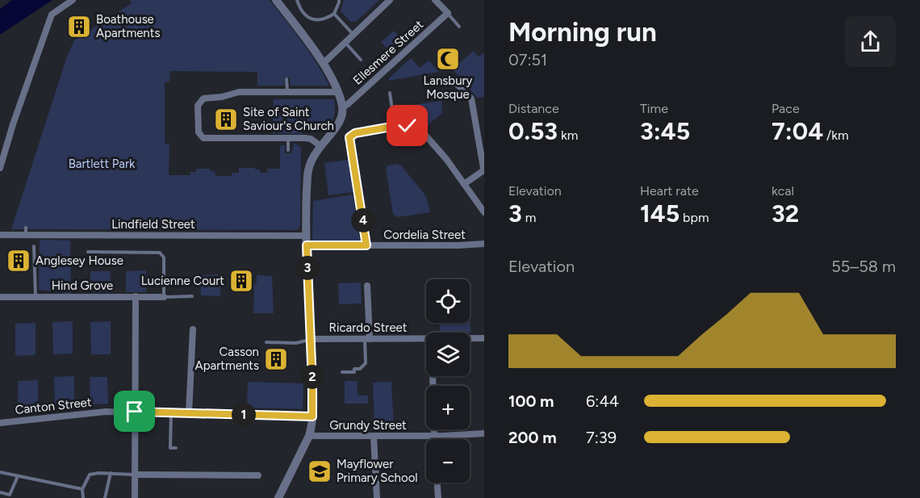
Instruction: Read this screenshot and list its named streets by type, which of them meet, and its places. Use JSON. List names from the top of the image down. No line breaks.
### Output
{"streets":{"street":["Ellesmere Street","Lindfield Street","Cordelia Street","Hind Grove","Ricardo Street","Canton Street","Grundy Street"]},"parks":["Bartlett Park"],"places":{"building":["Boathouse Apartments","Site of Saint Saviour's Church","Anglesey House","Lucienne Court","Casson Apartments"],"mosque":["Lansbury Mosque"],"school or university":["Mayflower Primary School"]},"page":{"heading":["Morning run","07:51"],"stats":[["Distance","0.53 km"],["Time","3:45"],["Pace","7:04 /km"],["Elevation","3 m"],["Heart rate","145 bpm"],["kcal","32"]],"pins":["4","3","2","1"],"chart":["Elevation","55–58 m"],"map_buttons":["+","−"],"list":[{"name":"100 m","note":"6:44"},{"name":"200 m","note":"7:39"}]}}
